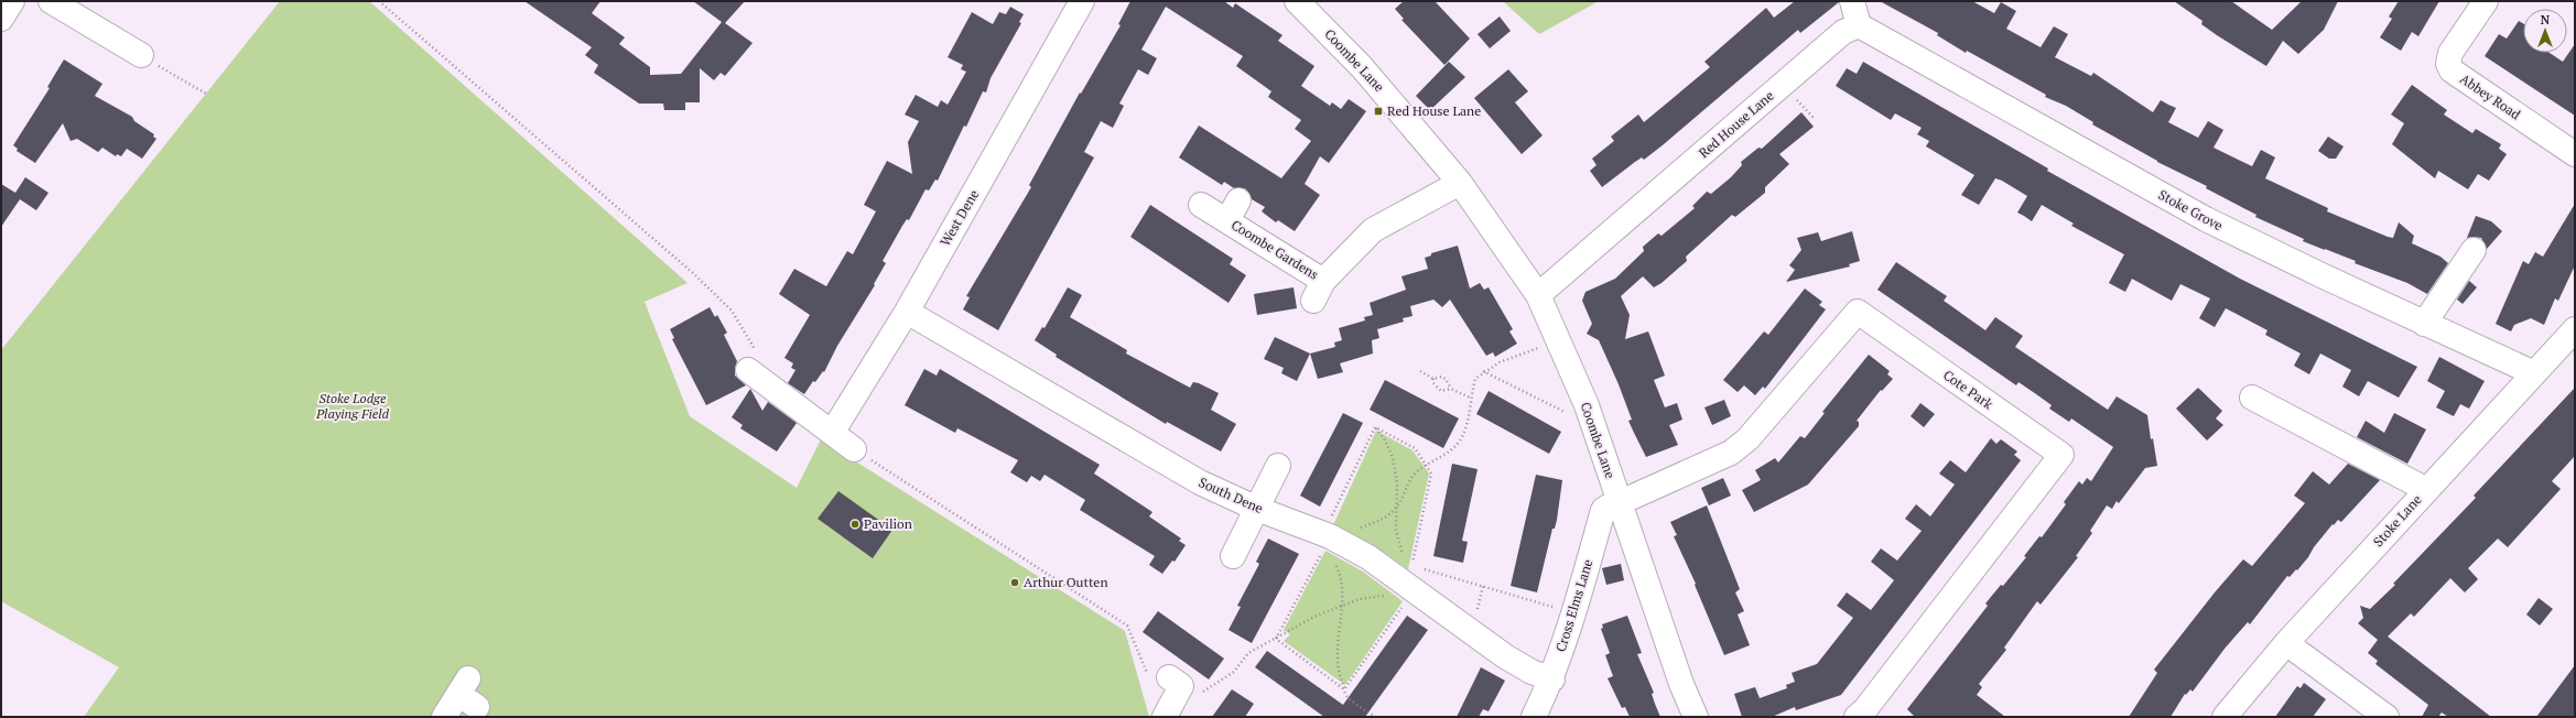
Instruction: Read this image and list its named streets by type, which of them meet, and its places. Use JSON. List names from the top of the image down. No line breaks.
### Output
{"streets":{"street":["Coombe Lane","Abbey Road","Red House Lane","Stoke Grove","West Dene","Coombe Gardens","Cote Park","South Dene","Stoke Lane","Cross Elms Lane"]},"crossings":[["Coombe Lane","Red House Lane"],["Coombe Lane","Coombe Gardens"],["Coombe Lane","Cote Park"],["Coombe Lane","Cross Elms Lane"],["Red House Lane","Stoke Grove"],["Stoke Grove","Stoke Lane"],["West Dene","South Dene"],["Cote Park","Cross Elms Lane"],["South Dene","Cross Elms Lane"]],"parks":["Stoke Lodge Playing Field"],"places":{"transit":["Red House Lane"],"other":["Pavilion","Arthur Outten"]},"north":"top"}
